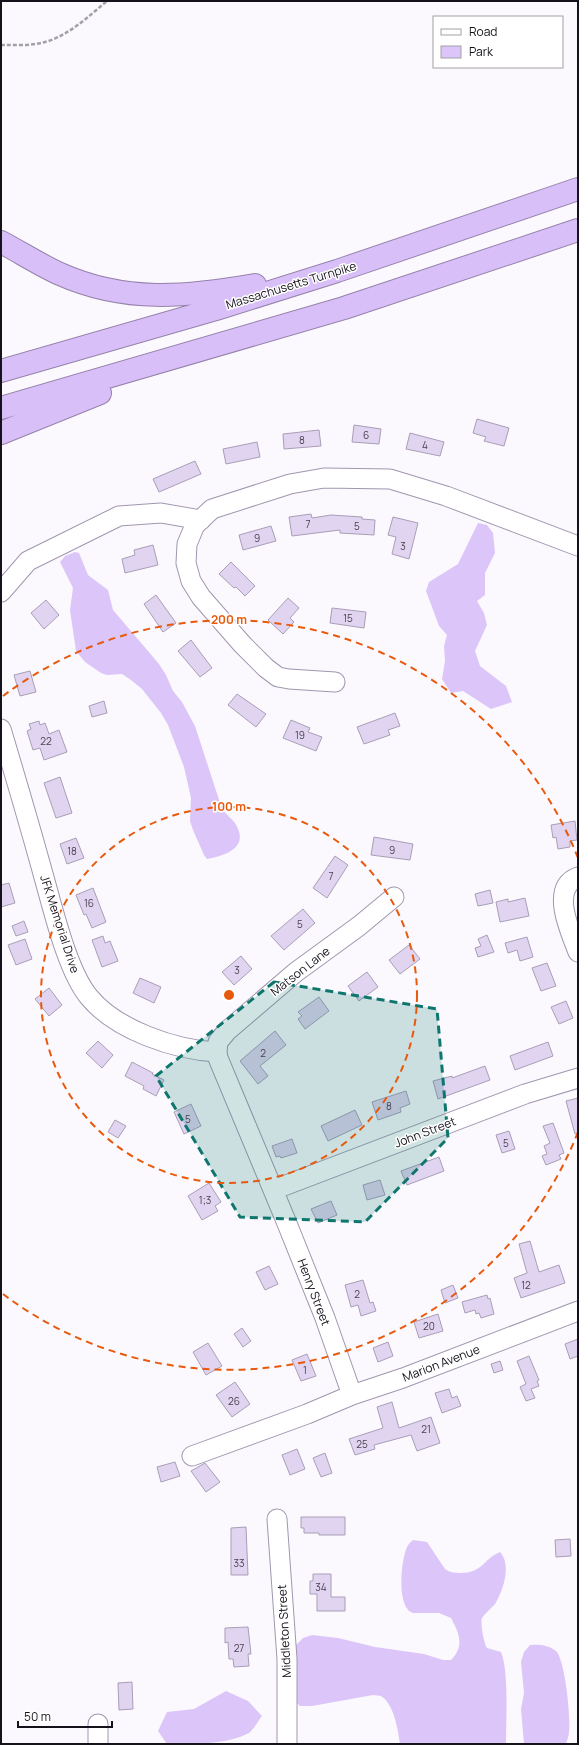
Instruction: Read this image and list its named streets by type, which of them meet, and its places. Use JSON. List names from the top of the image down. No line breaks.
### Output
{"streets":{"highway":["Massachusetts Turnpike"],"street":["JFK Memorial Drive","Matson Lane","John Street","Henry Street","Marion Avenue","Middleton Street"]},"crossings":[["JFK Memorial Drive","Matson Lane"],["John Street","Henry Street"],["Henry Street","Marion Avenue"]],"house_numbers":["6","8","4","7","5","9","3","15","19","22","9","18","7","16","5","3","2","8","5","5","1;3","12","2","20","1","26","21","25","33","34","27"],"legend":["Road","Park"],"scale_bar":"50 m","rings":["200 m","100 m"]}
